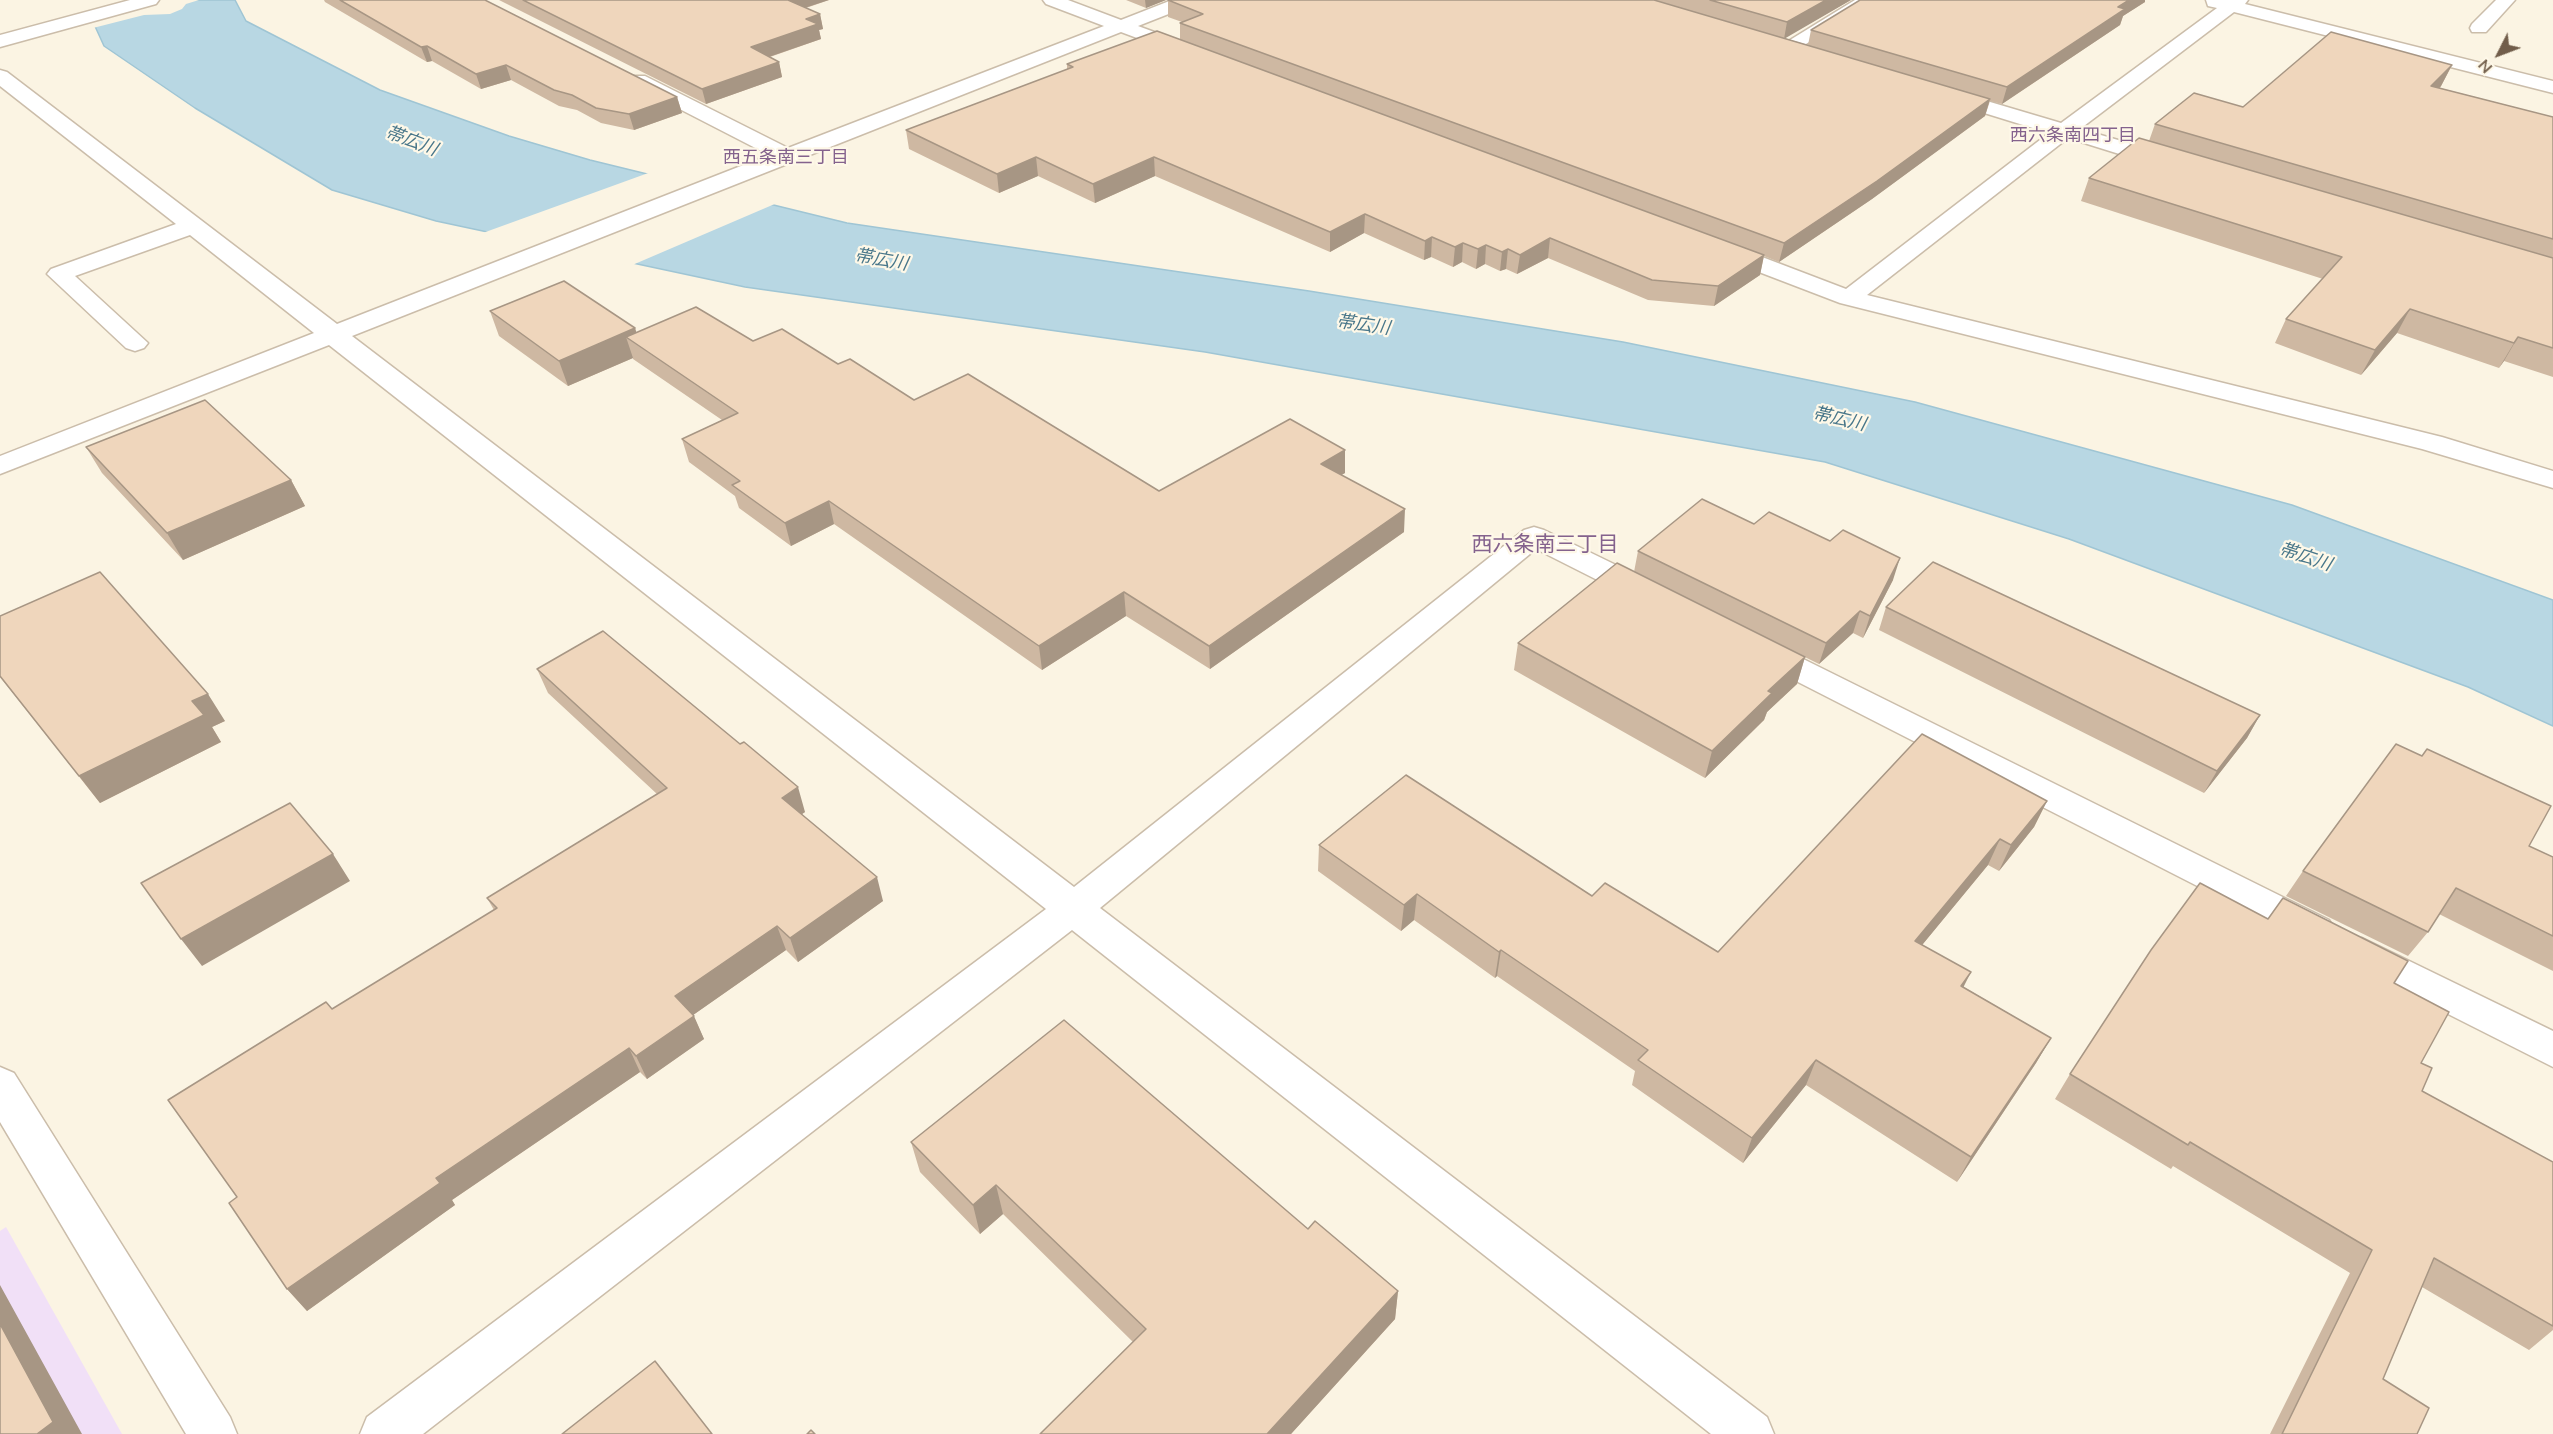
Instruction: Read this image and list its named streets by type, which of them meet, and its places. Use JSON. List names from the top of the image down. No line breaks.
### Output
{"districts":["西六条南四丁目","西五条南三丁目","西六条南三丁目"],"water":["帯広川"],"north":"bottom left"}
